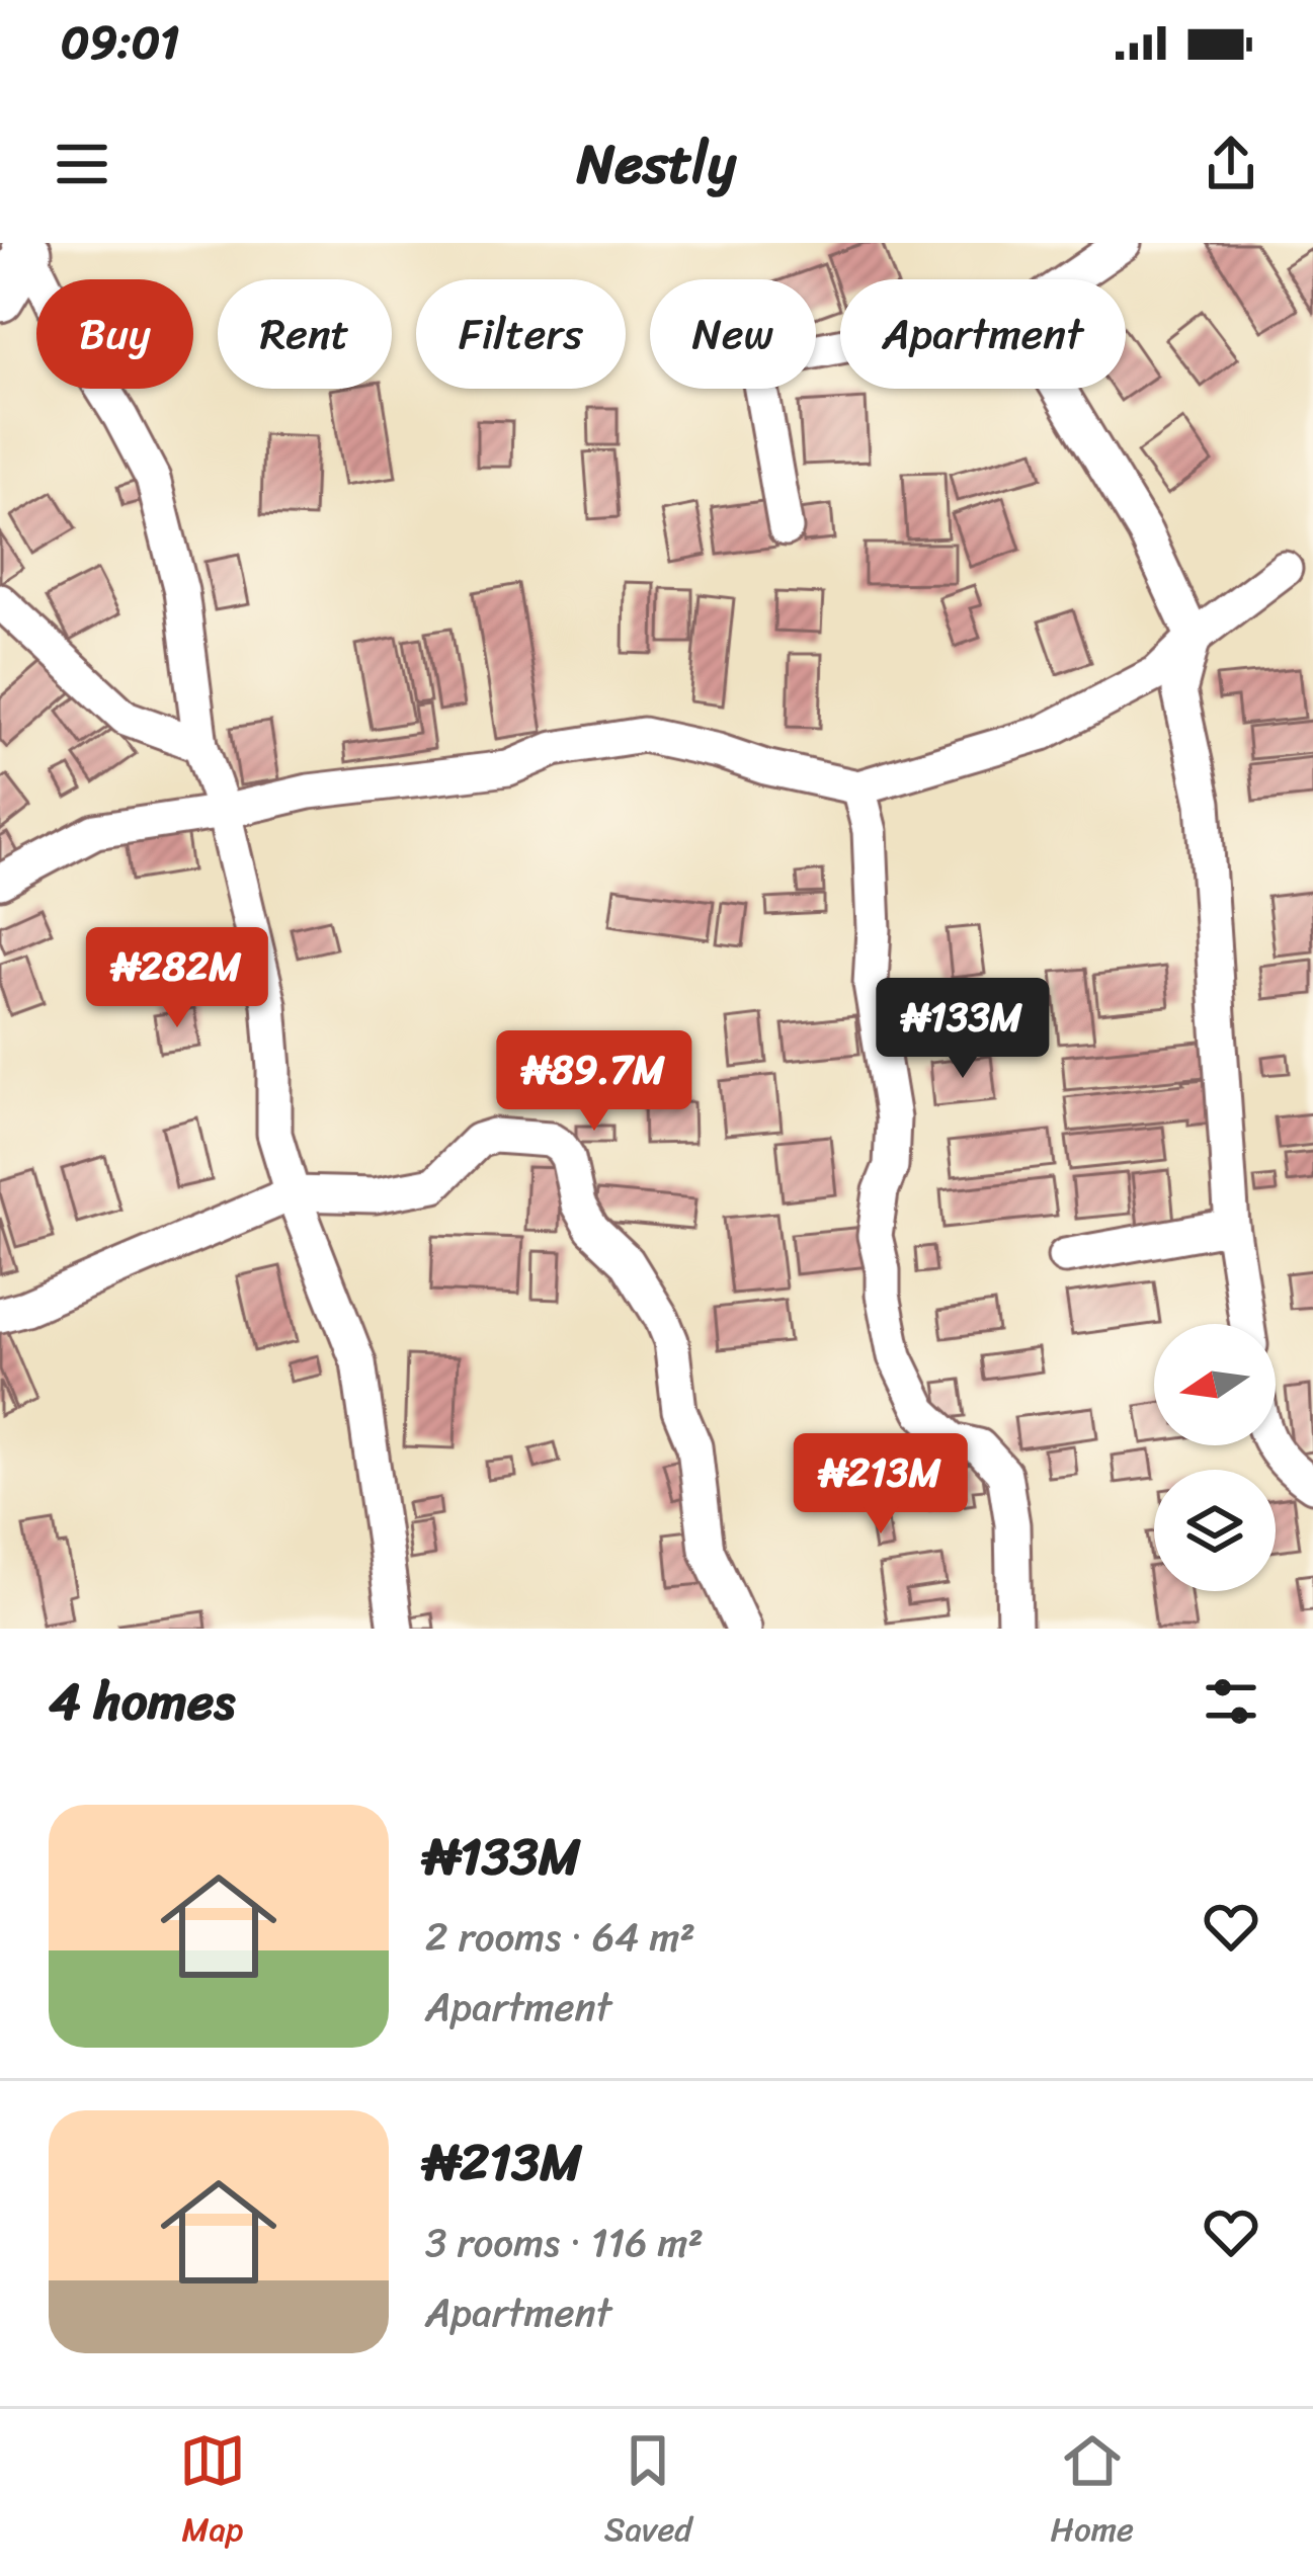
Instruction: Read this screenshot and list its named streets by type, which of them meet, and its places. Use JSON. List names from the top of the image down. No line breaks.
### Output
{"north":"left","page":{"status":"09:01","header":"Nestly","chip":["Buy","Rent","Filters","New","Apartment"],"price":["₦282M","₦133M","₦89.7M","₦213M"],"heading":"4 homes","list":[{"name":"₦133M","note":"2 rooms · 64 m² · Apartment"},{"name":"₦213M","note":"3 rooms · 116 m² · Apartment"}],"tabs":["Map","Saved","Home"]}}
